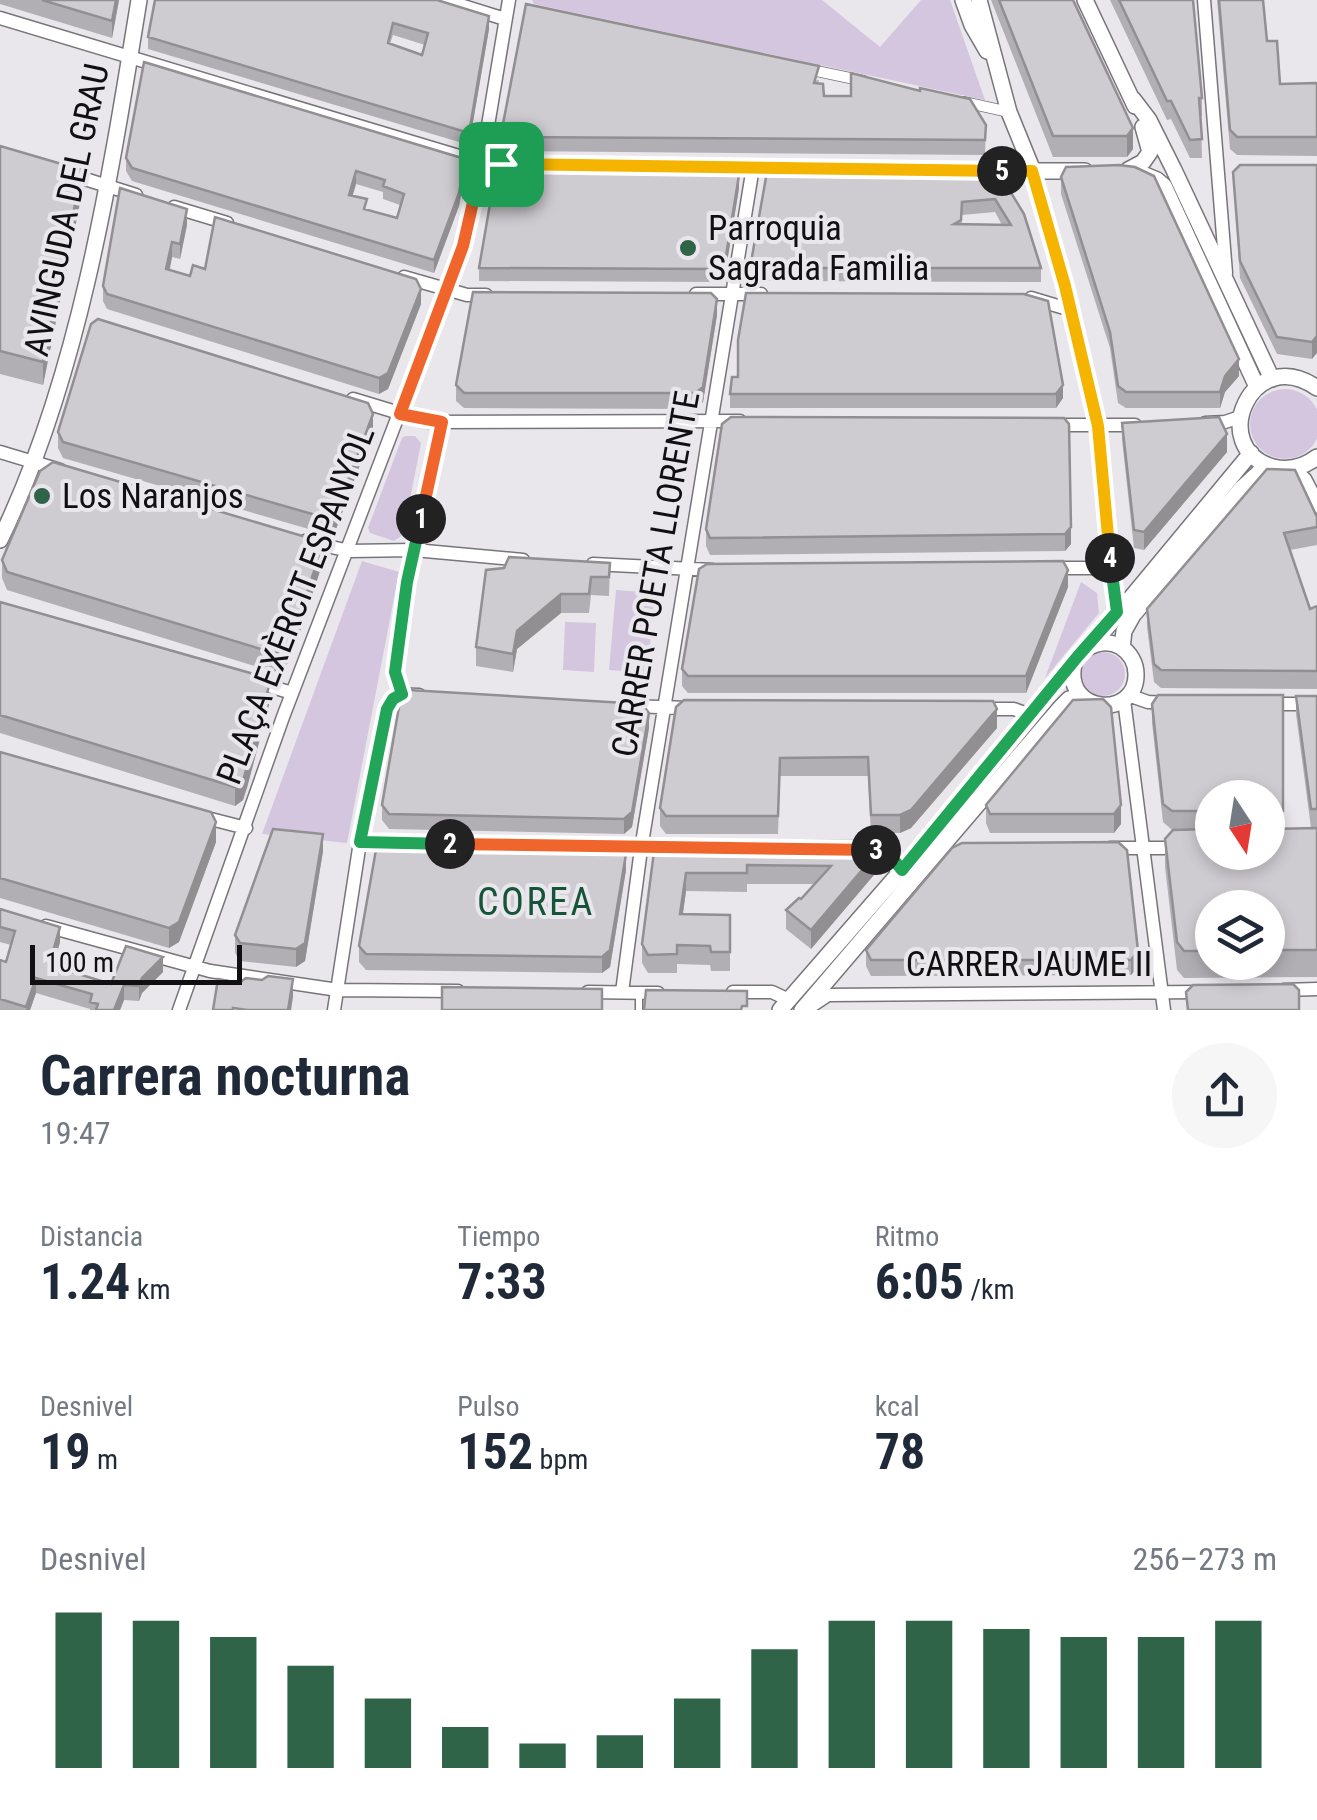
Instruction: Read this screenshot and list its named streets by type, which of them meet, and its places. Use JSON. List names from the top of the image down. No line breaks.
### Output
{"streets":{"street":["AVINGUDA DEL GRAU","CARRER POETA LLORENTE","PLAÇA EXÈRCIT ESPANYOL","CARRER JAUME II"]},"districts":["COREA"],"places":["Parroquia Sagrada Familia","Los Naranjos"],"scale_bar":"100 m","north":"bottom","page":{"pins":["5","1","4","2","3"],"scale":"100 m","heading":["Carrera nocturna","19:47"],"stats":[["Distancia","1.24 km"],["Tiempo","7:33"],["Ritmo","6:05 /km"],["Desnivel","19 m"],["Pulso","152 bpm"],["kcal","78"]],"chart":["Desnivel","256–273 m"]}}
